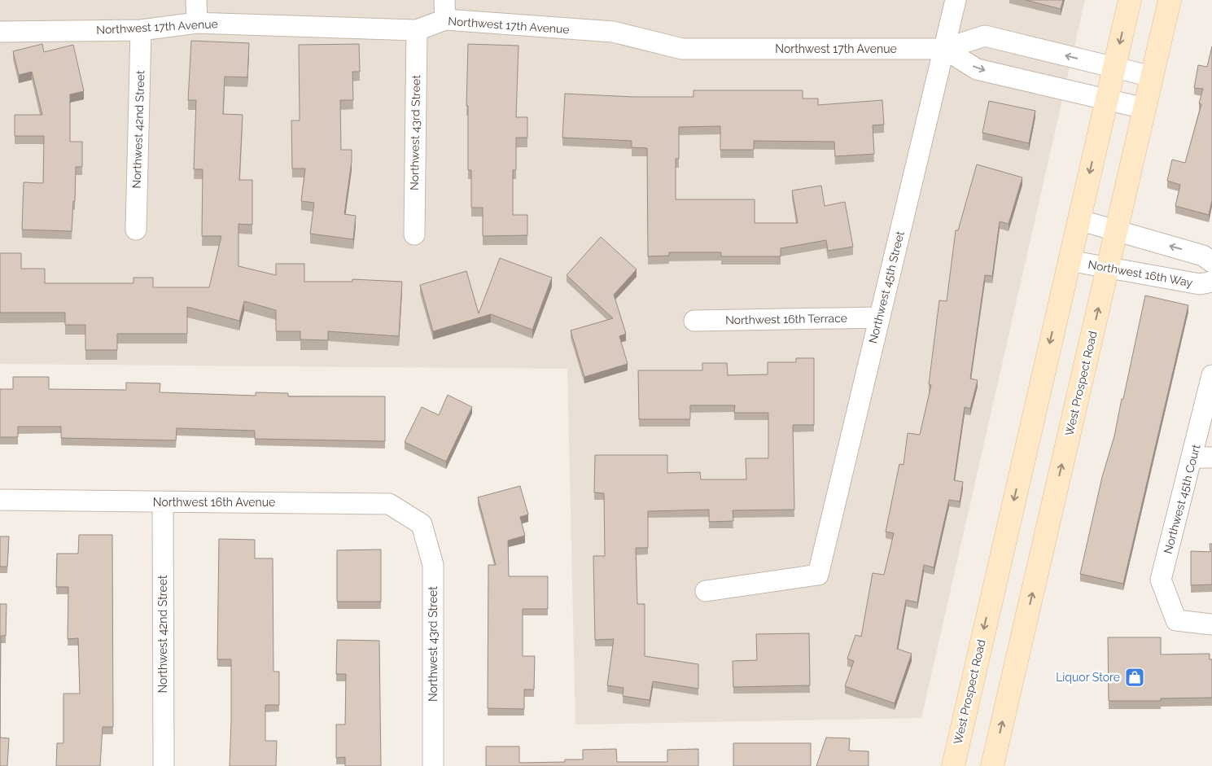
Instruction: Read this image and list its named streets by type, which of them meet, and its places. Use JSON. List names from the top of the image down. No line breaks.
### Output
{"streets":{"main road":["West Prospect Road"],"street":["Northwest 17th Avenue","Northwest 42nd Street","Northwest 43rd Street","Northwest 16th Way","Northwest 45th Street","Northwest 16th Terrace","Northwest 45th Court","Northwest 16th Avenue"]},"crossings":[["Northwest 17th Avenue","Northwest 42nd Street"],["Northwest 17th Avenue","Northwest 43rd Street"],["Northwest 17th Avenue","Northwest 45th Street"],["Northwest 17th Avenue","West Prospect Road"],["Northwest 42nd Street","Northwest 16th Avenue"],["Northwest 43rd Street","Northwest 16th Avenue"],["Northwest 16th Way","West Prospect Road"],["Northwest 45th Street","Northwest 16th Terrace"]],"places":{"shop":["Liquor Store"]}}
